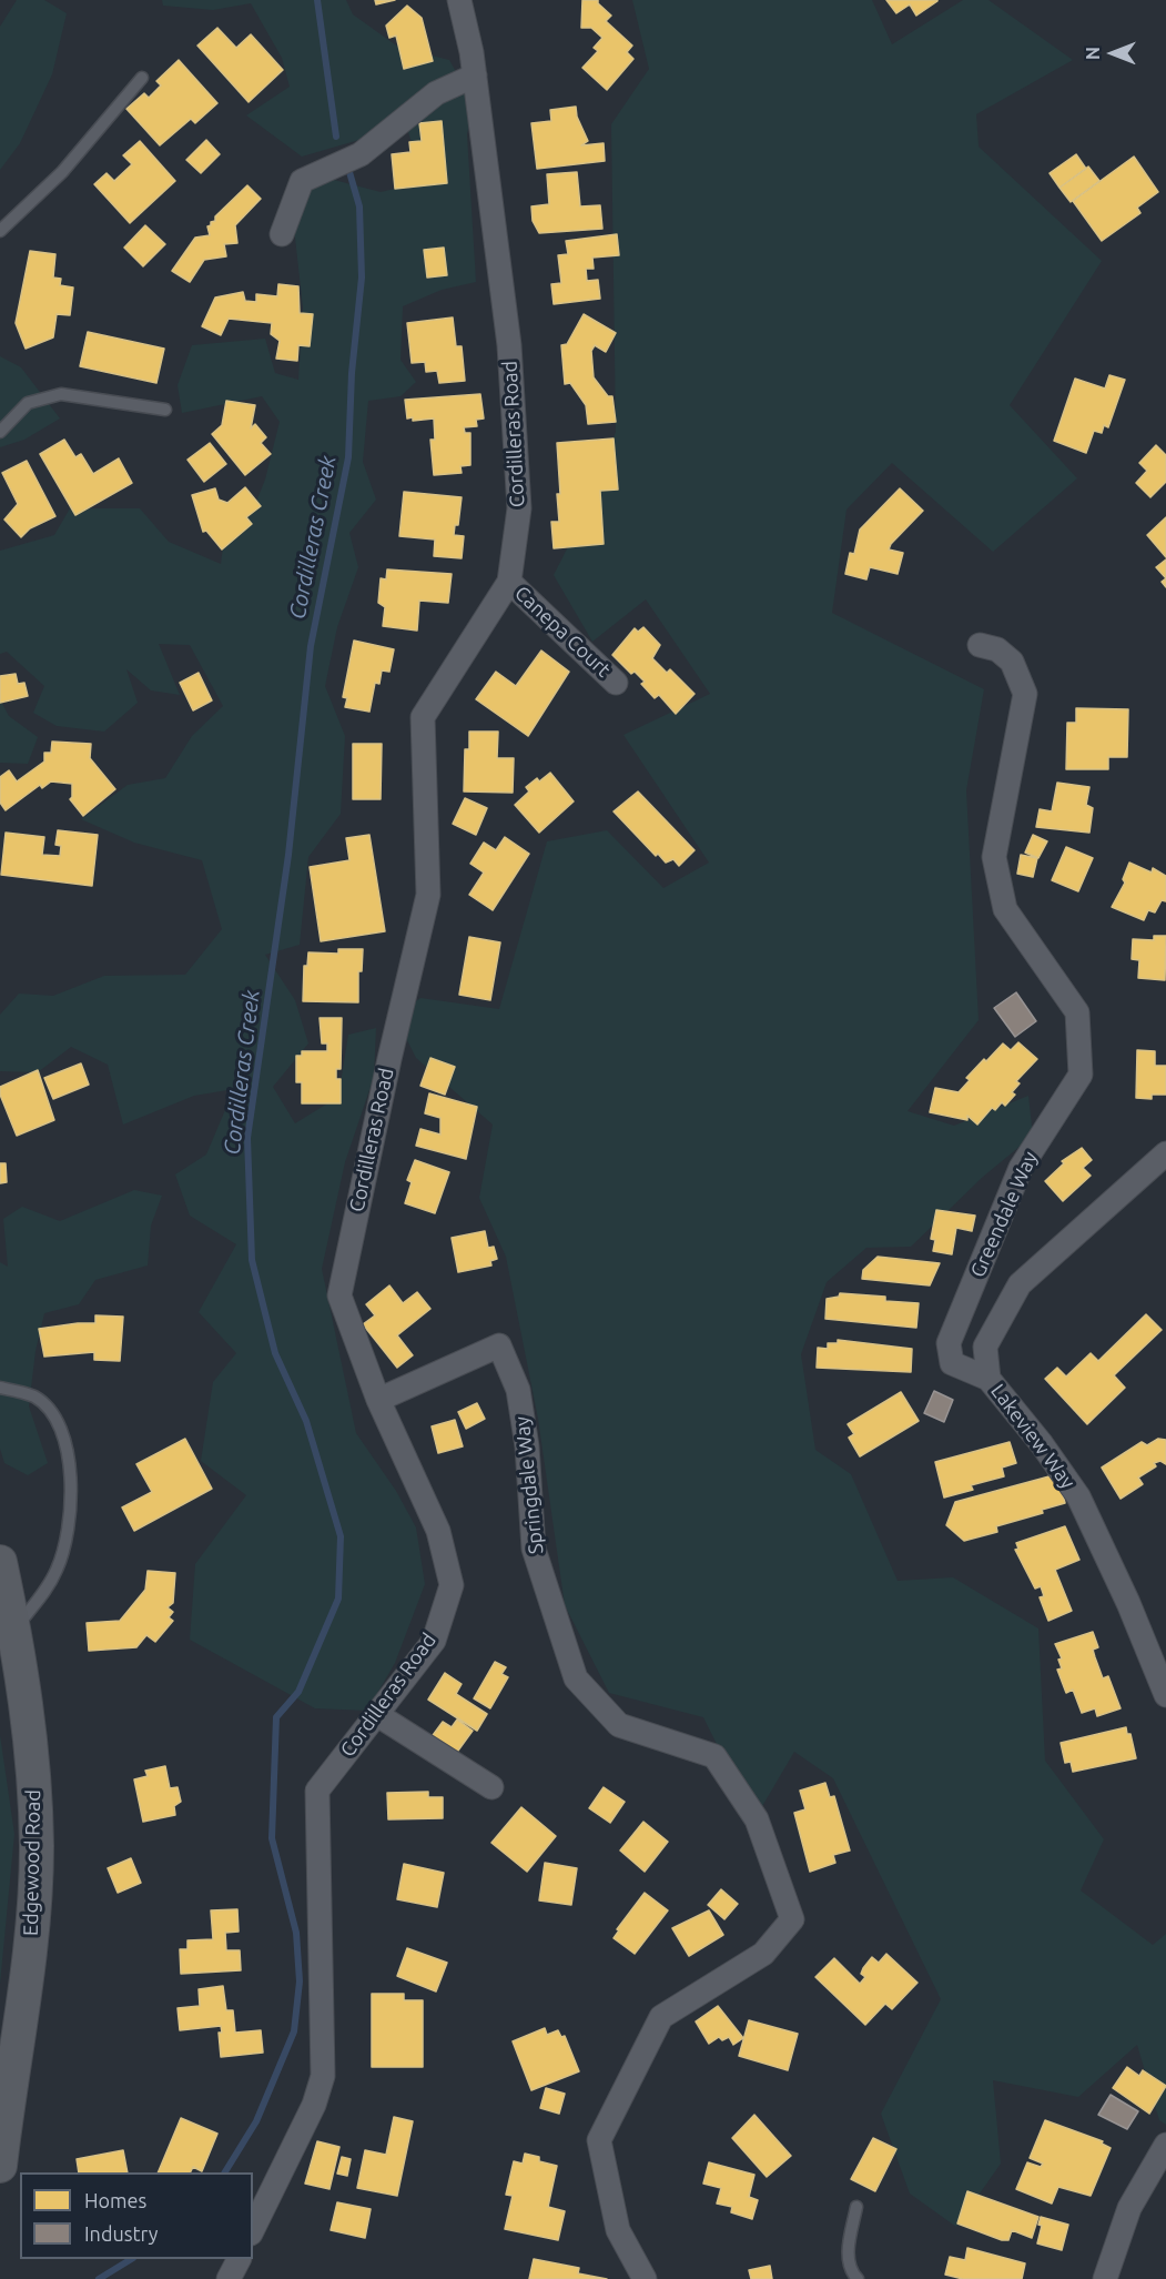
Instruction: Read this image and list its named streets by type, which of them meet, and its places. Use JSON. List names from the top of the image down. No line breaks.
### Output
{"streets":{"main road":["Edgewood Road"],"street":["Cordilleras Road","Canepa Court","Greendale Way","Lakeview Way","Springdale Way"]},"crossings":[["Cordilleras Road","Canepa Court"],["Cordilleras Road","Springdale Way"],["Greendale Way","Lakeview Way"]],"water":["Cordilleras Creek"],"legend":["Homes","Industry"],"north":"left"}
